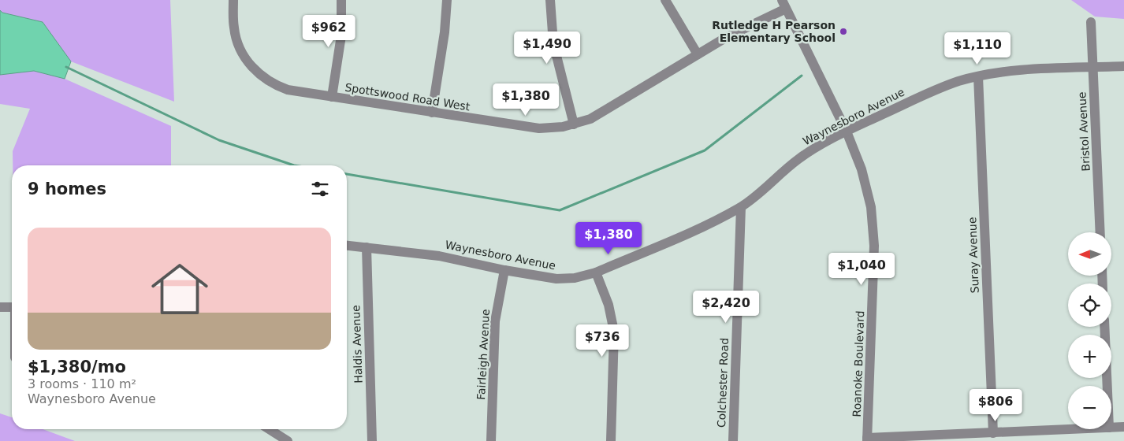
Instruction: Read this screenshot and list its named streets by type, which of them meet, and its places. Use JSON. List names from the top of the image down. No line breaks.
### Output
{"streets":{"street":["Spottswood Road West","Waynesboro Avenue","Bristol Avenue","Suray Avenue","Haldis Avenue","Fairleigh Avenue","Roanoke Boulevard","Colchester Road"]},"crossings":[["Spottswood Road West","Roanoke Boulevard"],["Waynesboro Avenue","Bristol Avenue"],["Waynesboro Avenue","Suray Avenue"],["Waynesboro Avenue","Haldis Avenue"],["Waynesboro Avenue","Fairleigh Avenue"],["Waynesboro Avenue","Roanoke Boulevard"],["Waynesboro Avenue","Colchester Road"]],"places":["Rutledge H Pearson Elementary School"],"north":"left","page":{"price":["$962","$1,490","$1,110","$1,380","$1,380","$1,040","$2,420","$736","$806"],"heading":"9 homes","list":[{"name":"$1,380/mo","note":"3 rooms · 110 m² · Waynesboro Avenue"}],"map_buttons":["+","−"]}}
